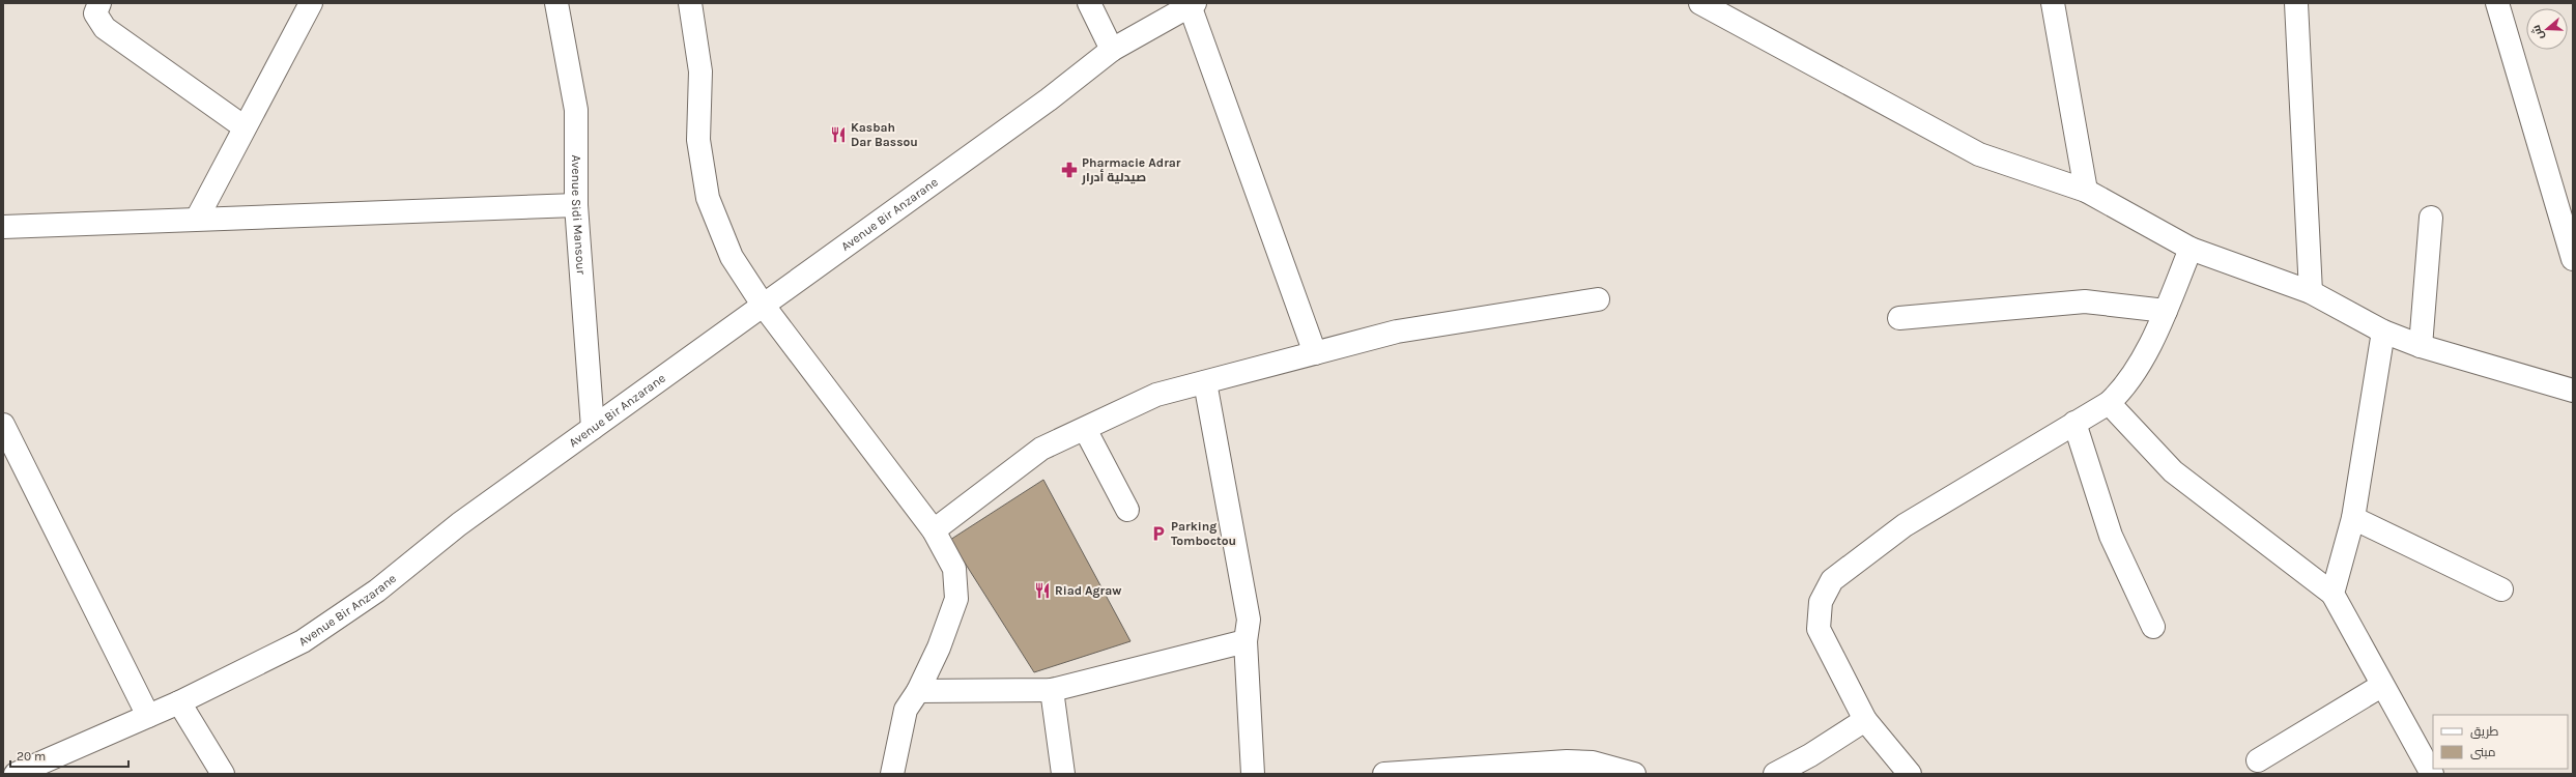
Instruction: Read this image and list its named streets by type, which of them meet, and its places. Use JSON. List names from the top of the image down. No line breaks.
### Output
{"streets":{"street":["Avenue Bir Anzarane","Avenue Sidi Mansour"]},"crossings":[["Avenue Bir Anzarane","Avenue Sidi Mansour"]],"places":{"restaurant":["Kasbah Dar Bassou","Riad Agraw"],"pharmacy":["Pharmacie Adrar صيدلية أدرار"],"parking":["Parking Tomboctou"]},"legend":["طريق","مبنى"],"scale_bar":"20 m","north":"left"}
